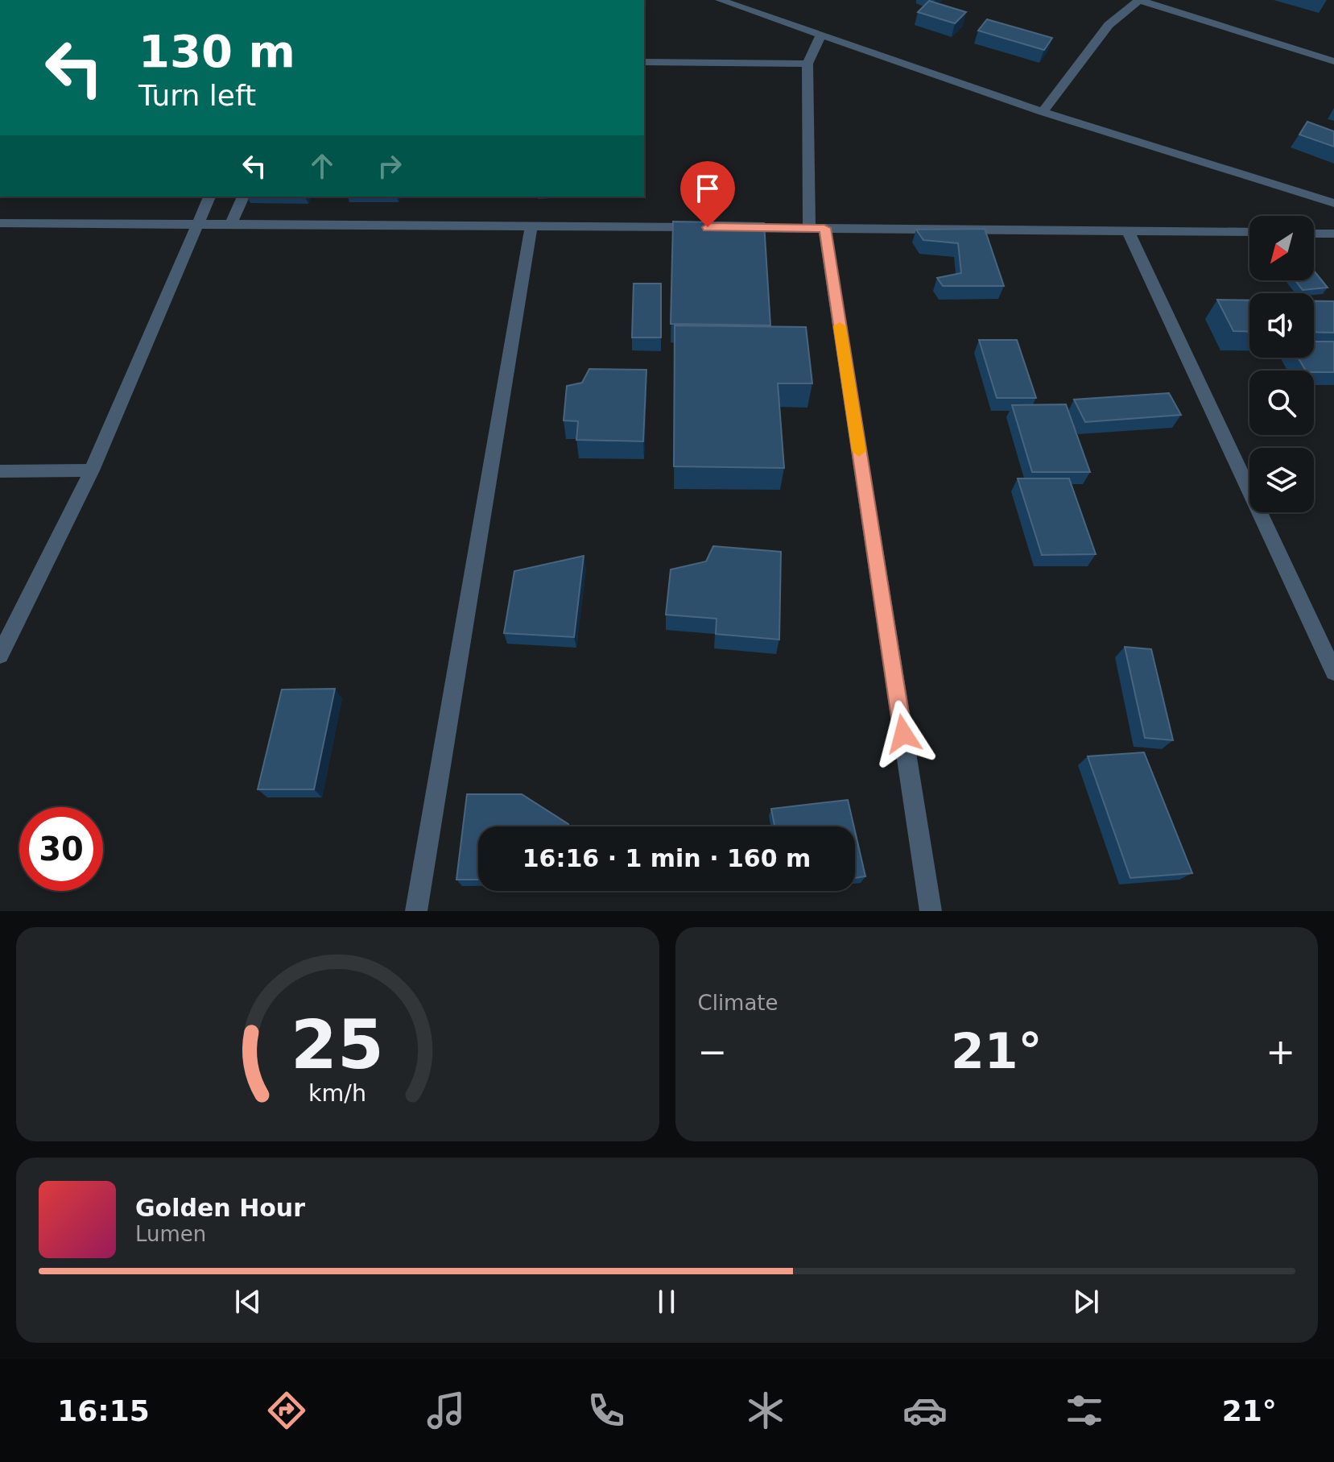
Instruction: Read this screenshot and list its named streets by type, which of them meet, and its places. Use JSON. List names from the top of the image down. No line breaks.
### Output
{"north":"bottom left","page":{"turn":["130 m","Turn left"],"limit":"30","trip":"16:16 · 1 min · 160 m","tile":"Climate","heat":["−","21°","+"],"song":["Golden Hour","Lumen"],"tabs":["16:15","21°"],"gauge":["25","km/h"]}}
